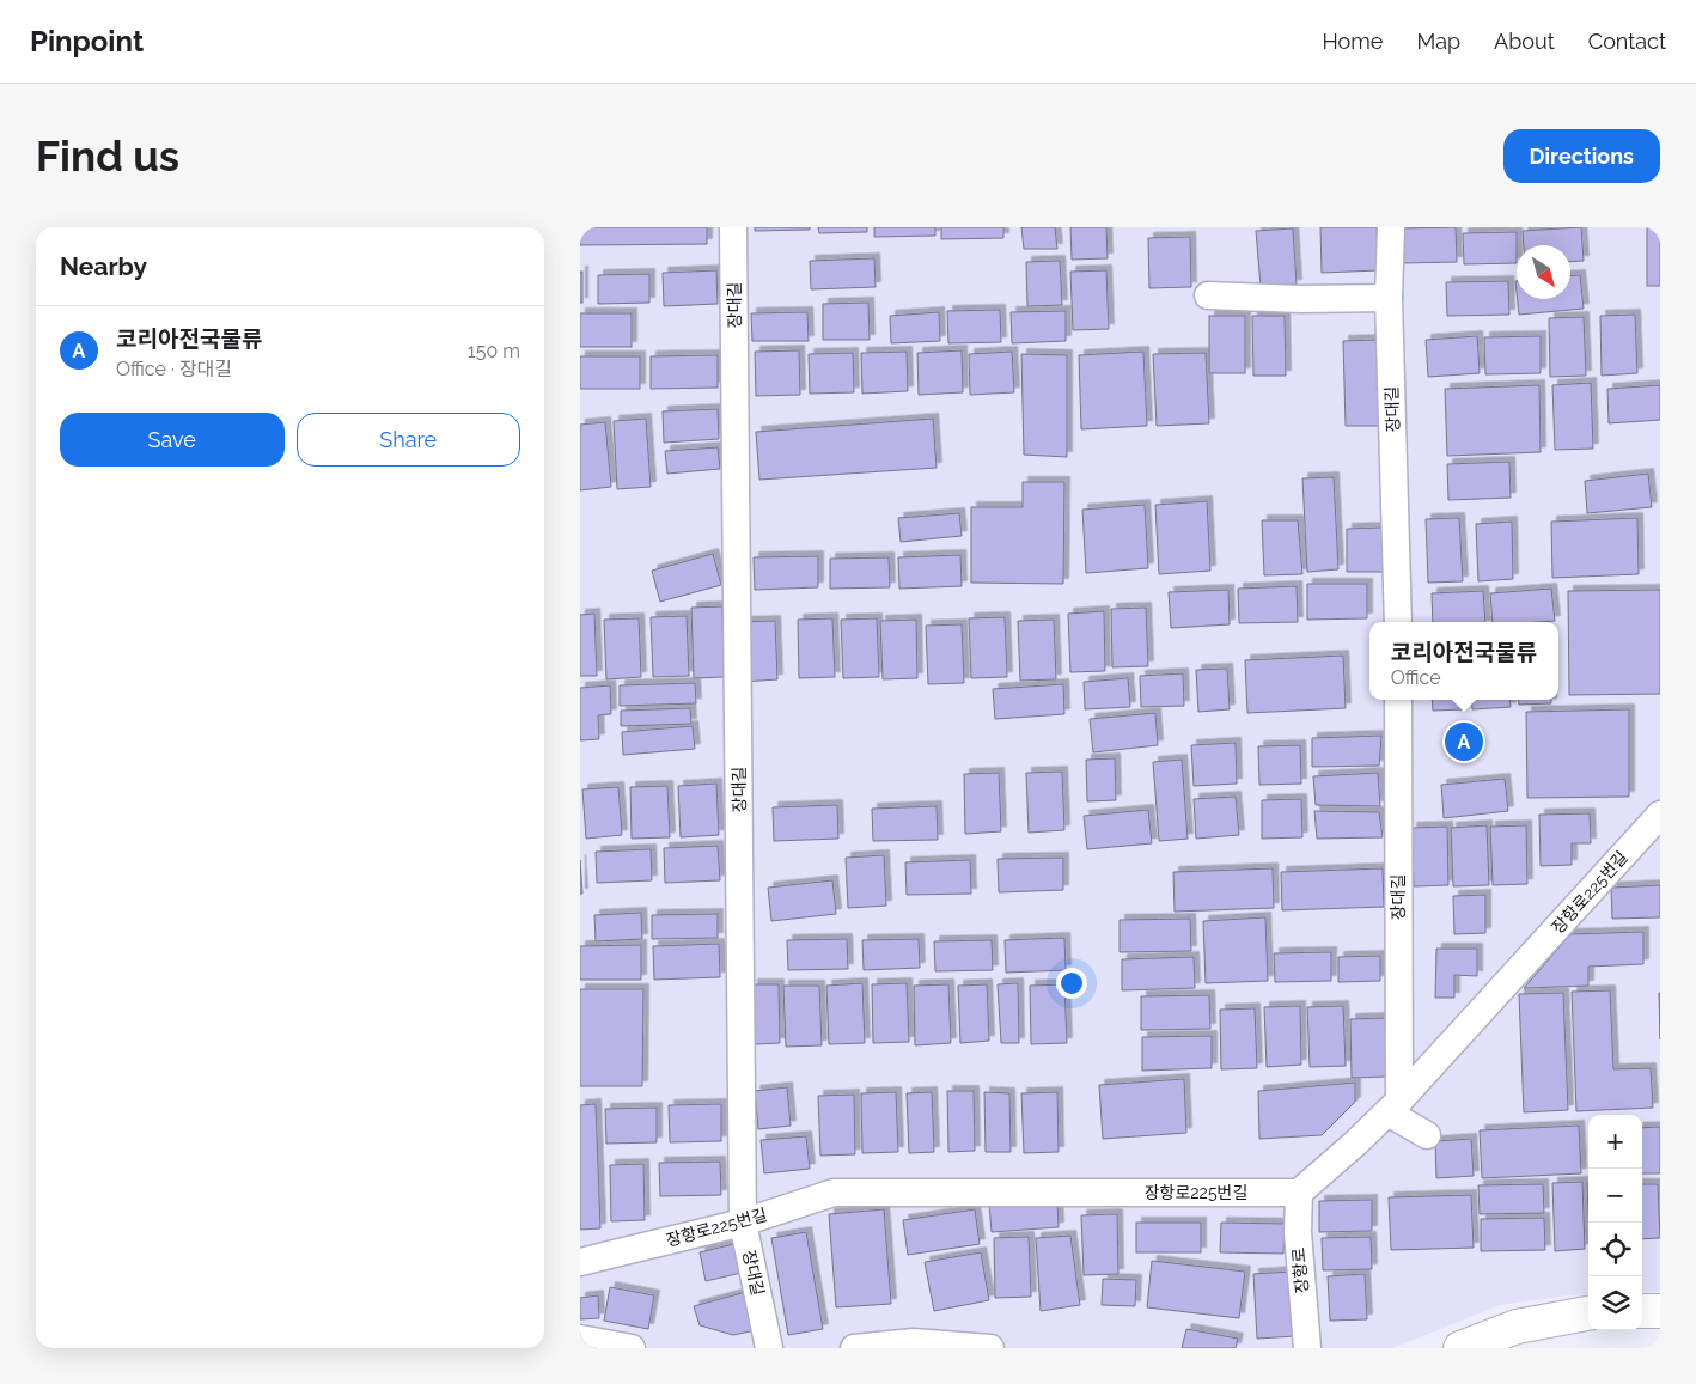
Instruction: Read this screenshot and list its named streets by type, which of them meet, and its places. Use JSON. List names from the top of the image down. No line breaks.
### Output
{"streets":{"street":["장대길","장항로225번길","장항로"]},"crossings":[["장대길","장항로225번길"],["장항로225번길","장항로"]],"north":"bottom right","page":{"header":"Pinpoint","nav":["Home","Map","About","Contact"],"buttons":["Directions",["Save","Share"]],"title":"Find us","heading":"Nearby","list":[{"mark":"A","name":"코리아전국물류","note":"Office · 장대길","value":"150 m"}],"popup":["코리아전국물류","Office"],"pins":"A","map_buttons":["+","−"]}}
